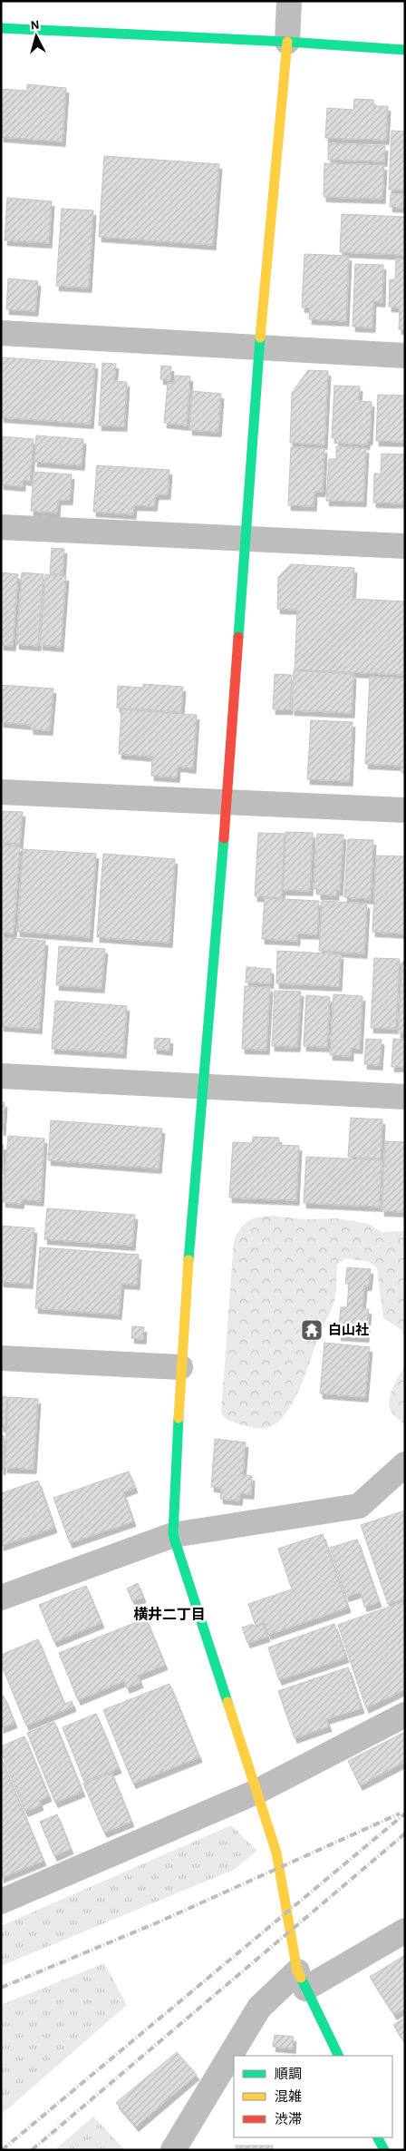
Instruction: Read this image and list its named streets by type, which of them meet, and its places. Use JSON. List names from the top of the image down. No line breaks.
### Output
{"districts":["横井二丁目"],"places":{"temple":["白山社"]},"legend":["順調","混雑","渋滞"],"north":"top"}
